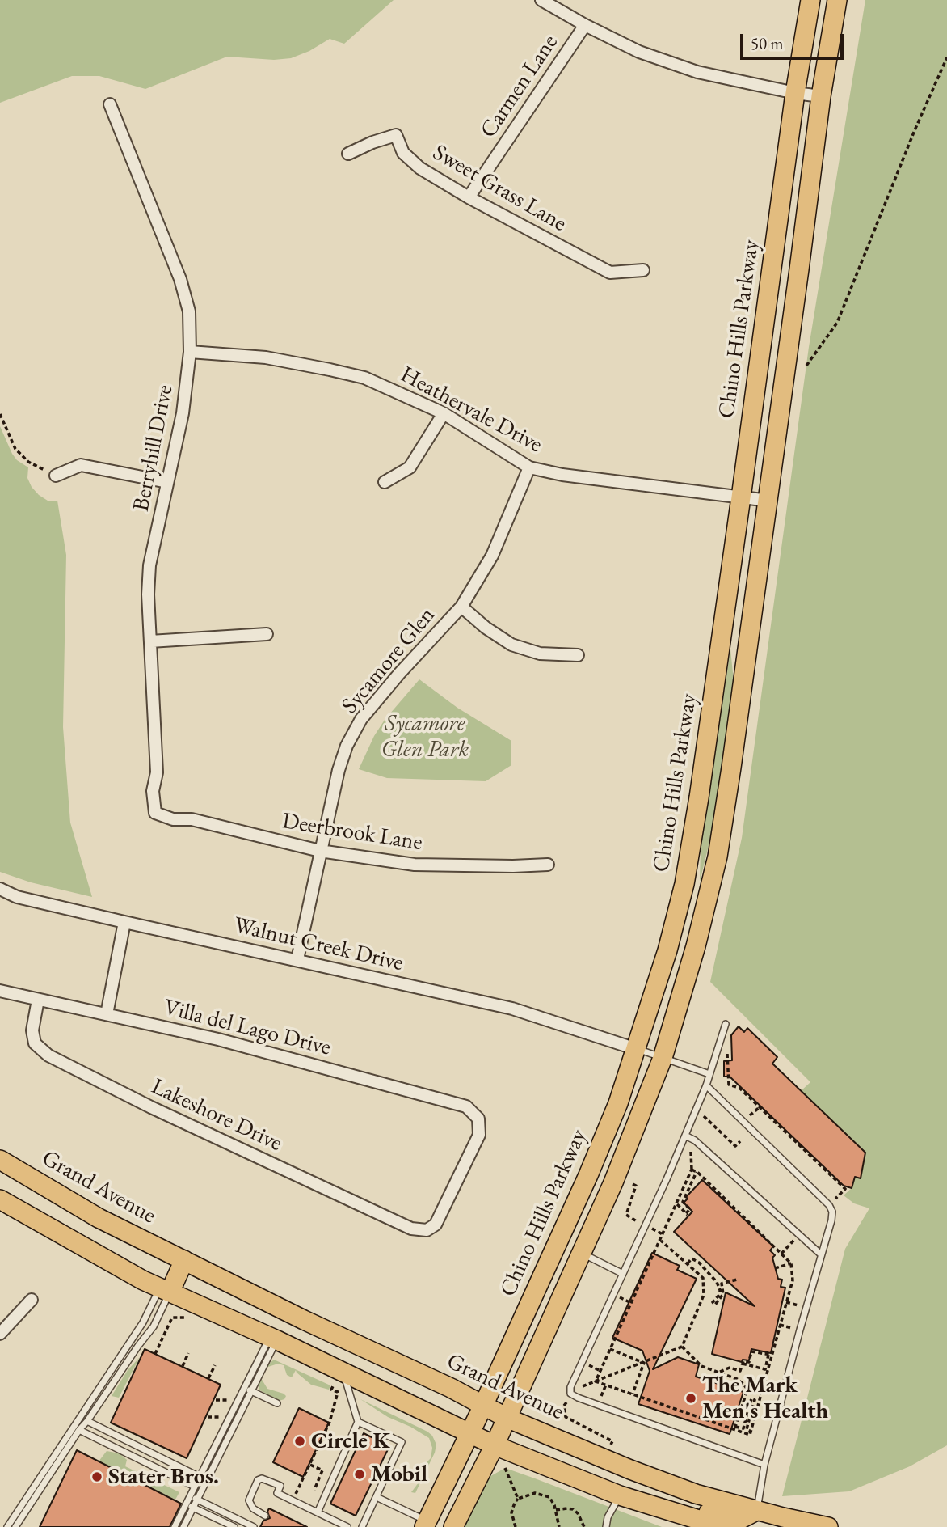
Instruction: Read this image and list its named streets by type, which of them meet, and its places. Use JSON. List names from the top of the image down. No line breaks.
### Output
{"streets":{"main road":["Chino Hills Parkway","Grand Avenue"],"street":["Carmen Lane","Sweet Grass Lane","Heathervale Drive","Berryhill Drive","Sycamore Glen","Deerbrook Lane","Walnut Creek Drive","Villa del Lago Drive","Lakeshore Drive"]},"crossings":[["Carmen Lane","Sweet Grass Lane"],["Chino Hills Parkway","Heathervale Drive"],["Chino Hills Parkway","Walnut Creek Drive"],["Chino Hills Parkway","Grand Avenue"],["Heathervale Drive","Berryhill Drive"],["Heathervale Drive","Sycamore Glen"],["Berryhill Drive","Deerbrook Lane"],["Sycamore Glen","Deerbrook Lane"],["Sycamore Glen","Walnut Creek Drive"],["Villa del Lago Drive","Lakeshore Drive"]],"parks":["Sycamore Glen Park"],"places":["The Mark Men's Health","Circle K","Mobil","Stater Bros."],"scale_bar":"50 m"}
